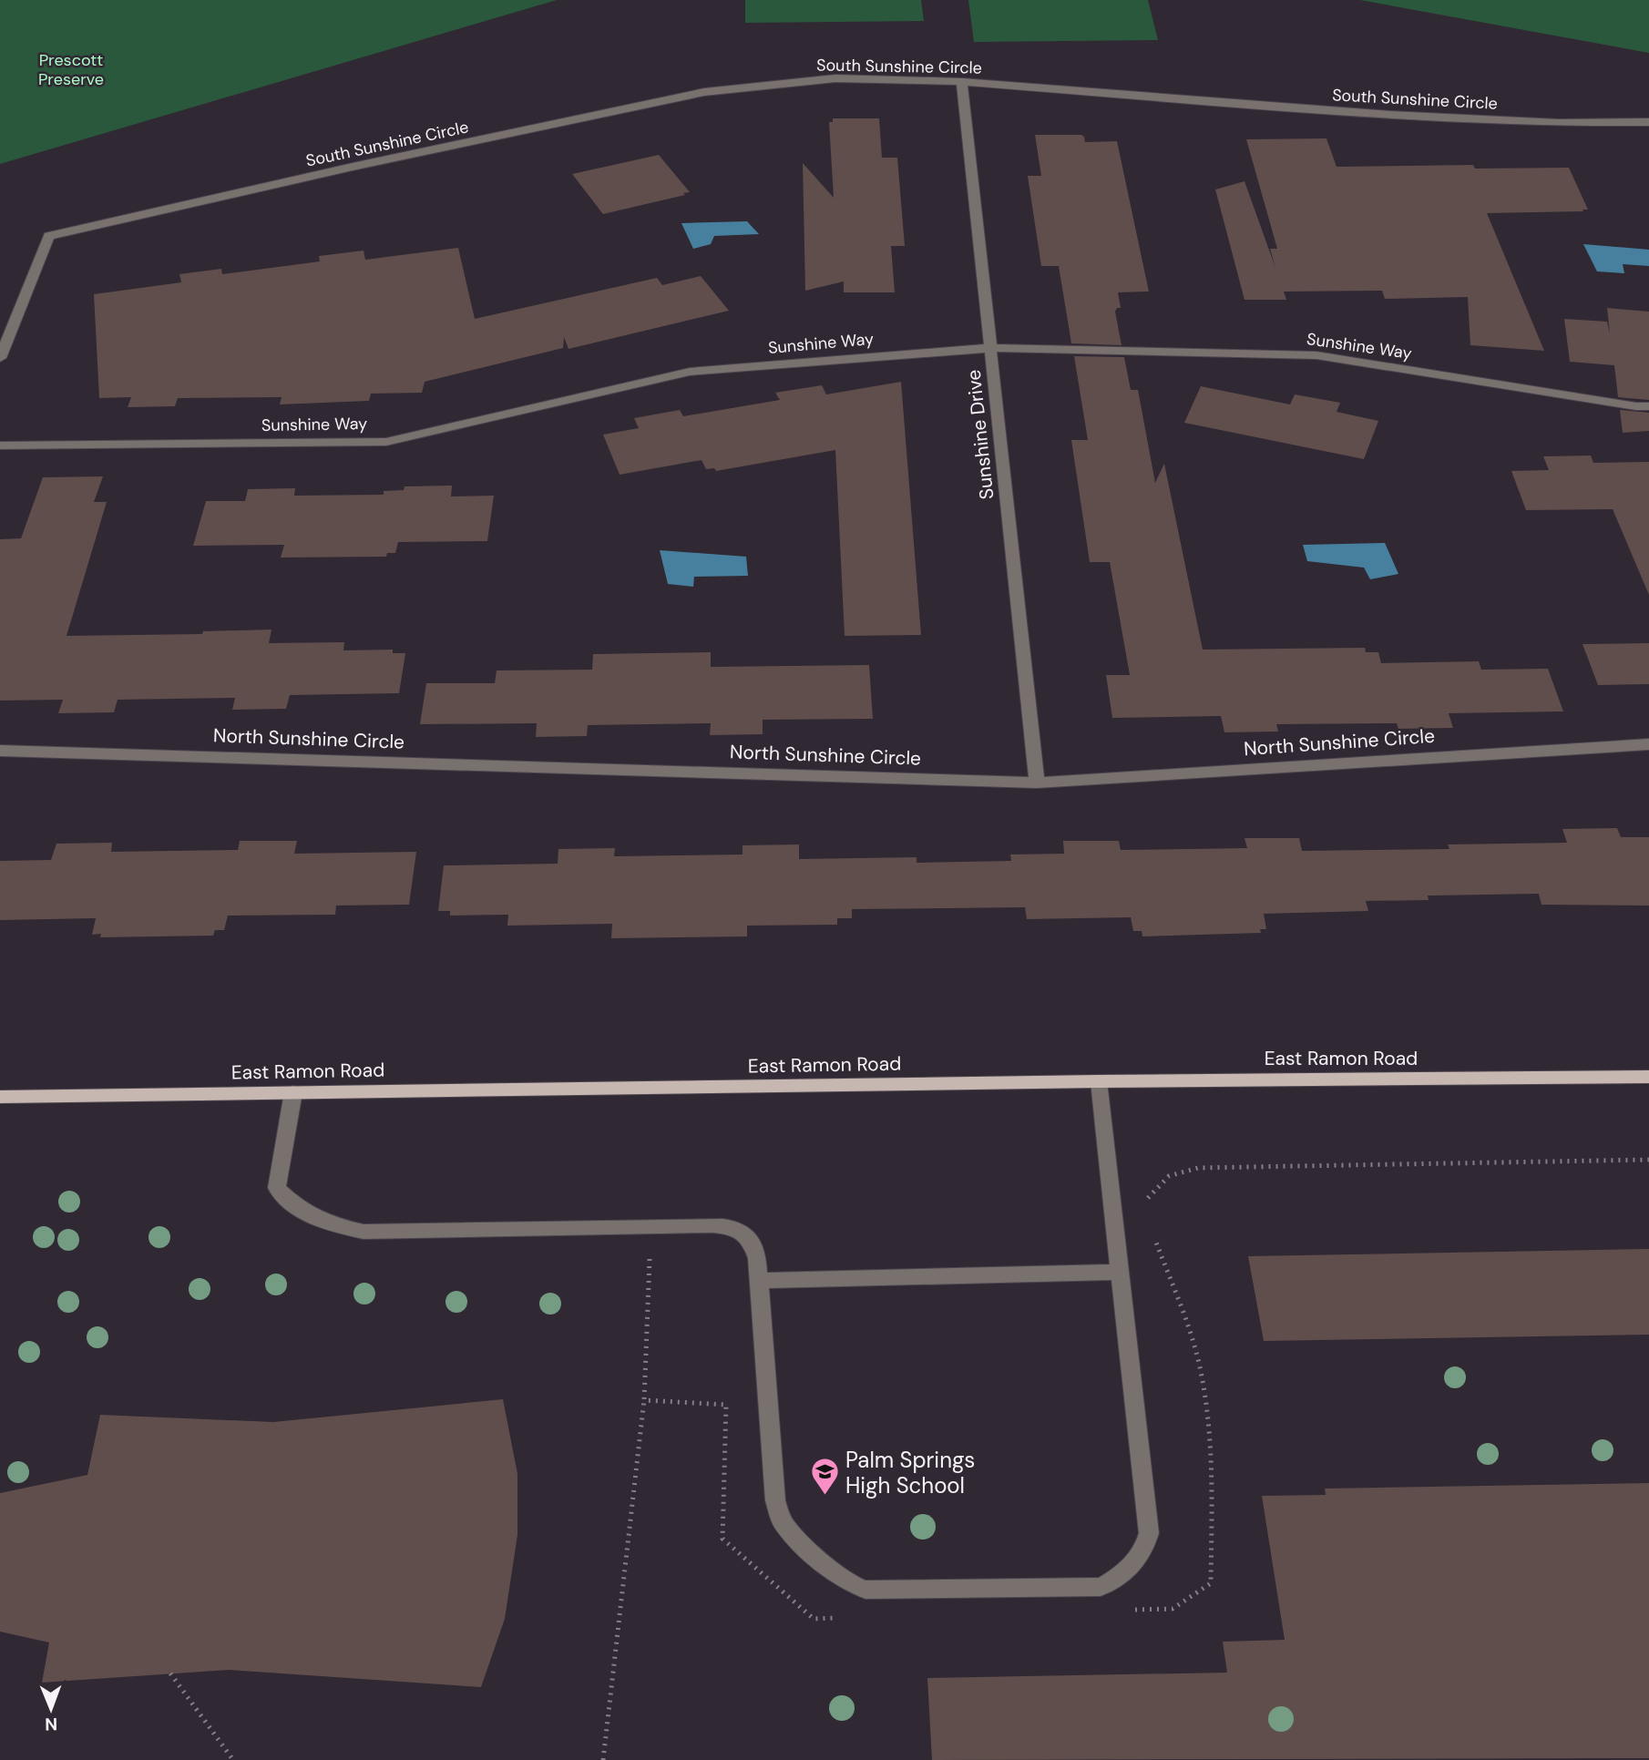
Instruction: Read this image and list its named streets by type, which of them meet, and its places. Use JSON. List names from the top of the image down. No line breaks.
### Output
{"streets":{"main road":["East Ramon Road"],"street":["South Sunshine Circle","Sunshine Way","Sunshine Drive","North Sunshine Circle"]},"crossings":[["South Sunshine Circle","Sunshine Drive"],["Sunshine Way","Sunshine Drive"],["Sunshine Drive","North Sunshine Circle"]],"parks":["Prescott Preserve"],"places":{"school or university":["Palm Springs High School"]},"north":"bottom"}
